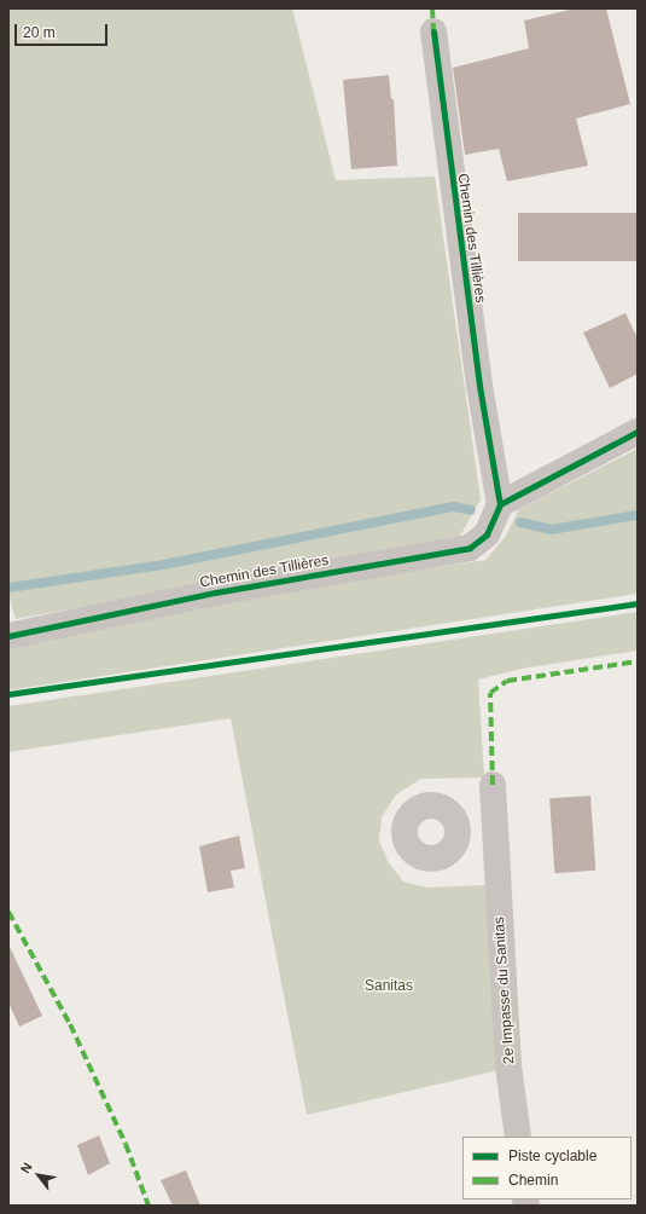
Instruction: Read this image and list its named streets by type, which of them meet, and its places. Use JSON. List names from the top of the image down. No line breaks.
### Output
{"streets":{"street":["Chemin des Tillières","2e Impasse du Sanitas"]},"parks":["Sanitas"],"legend":["Piste cyclable","Chemin"],"scale_bar":"20 m","north":"top left"}
